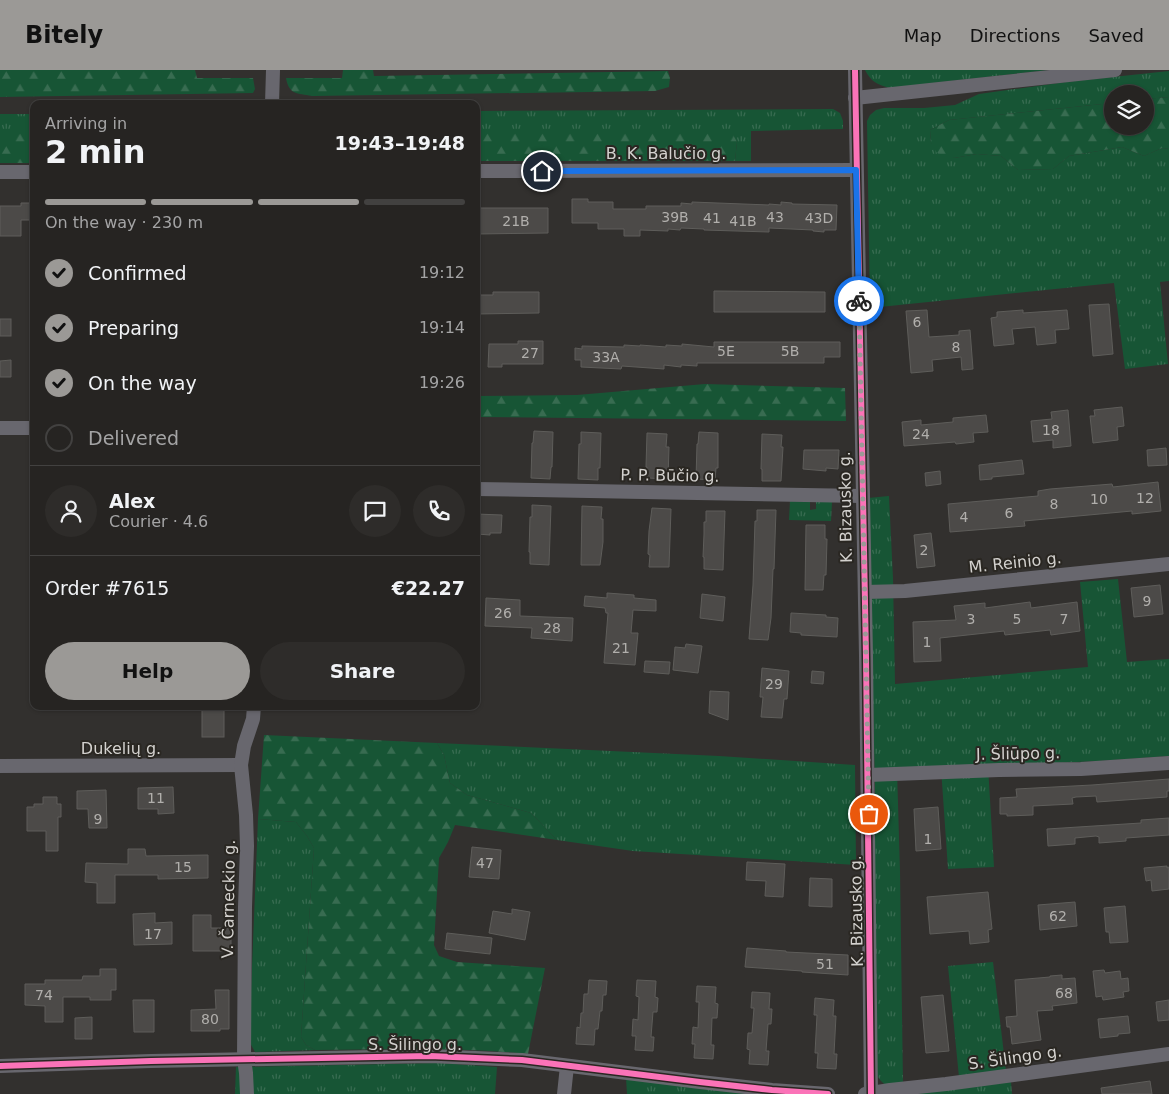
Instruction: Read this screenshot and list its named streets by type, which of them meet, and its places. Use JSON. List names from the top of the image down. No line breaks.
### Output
{"streets":{"street":["B. K. Balučio g.","P. P. Būčio g.","K. Bizausko g.","M. Reinio g.","Dukelių g.","J. Šliūpo g.","V. Čarneckio g.","S. Šilingo g."]},"crossings":[["B. K. Balučio g.","K. Bizausko g."],["P. P. Būčio g.","K. Bizausko g."],["K. Bizausko g.","M. Reinio g."],["K. Bizausko g.","J. Šliūpo g."],["K. Bizausko g.","S. Šilingo g."],["Dukelių g.","V. Čarneckio g."],["V. Čarneckio g.","S. Šilingo g."]],"house_numbers":["39B","43","41","43D","21B","41B","6","8","5E","5B","27","33A","18","24","12","10","8","6","4","2","9","26","3","5","7","28","1","21","29","11","9","1","47","15","62","17","51","68","74","80"],"page":{"header":"Bitely","nav":["Map","Directions","Saved"],"heading":["2 min","Arriving in","19:43–19:48"],"panel":["Alex","Courier · 4.6","Order #7615","€22.27"],"bar":"On the way · 230 m","list":[["Confirmed","19:12"],["Preparing","19:14"],["On the way","19:26"],"Delivered"],"buttons":["Help","Share"]}}
